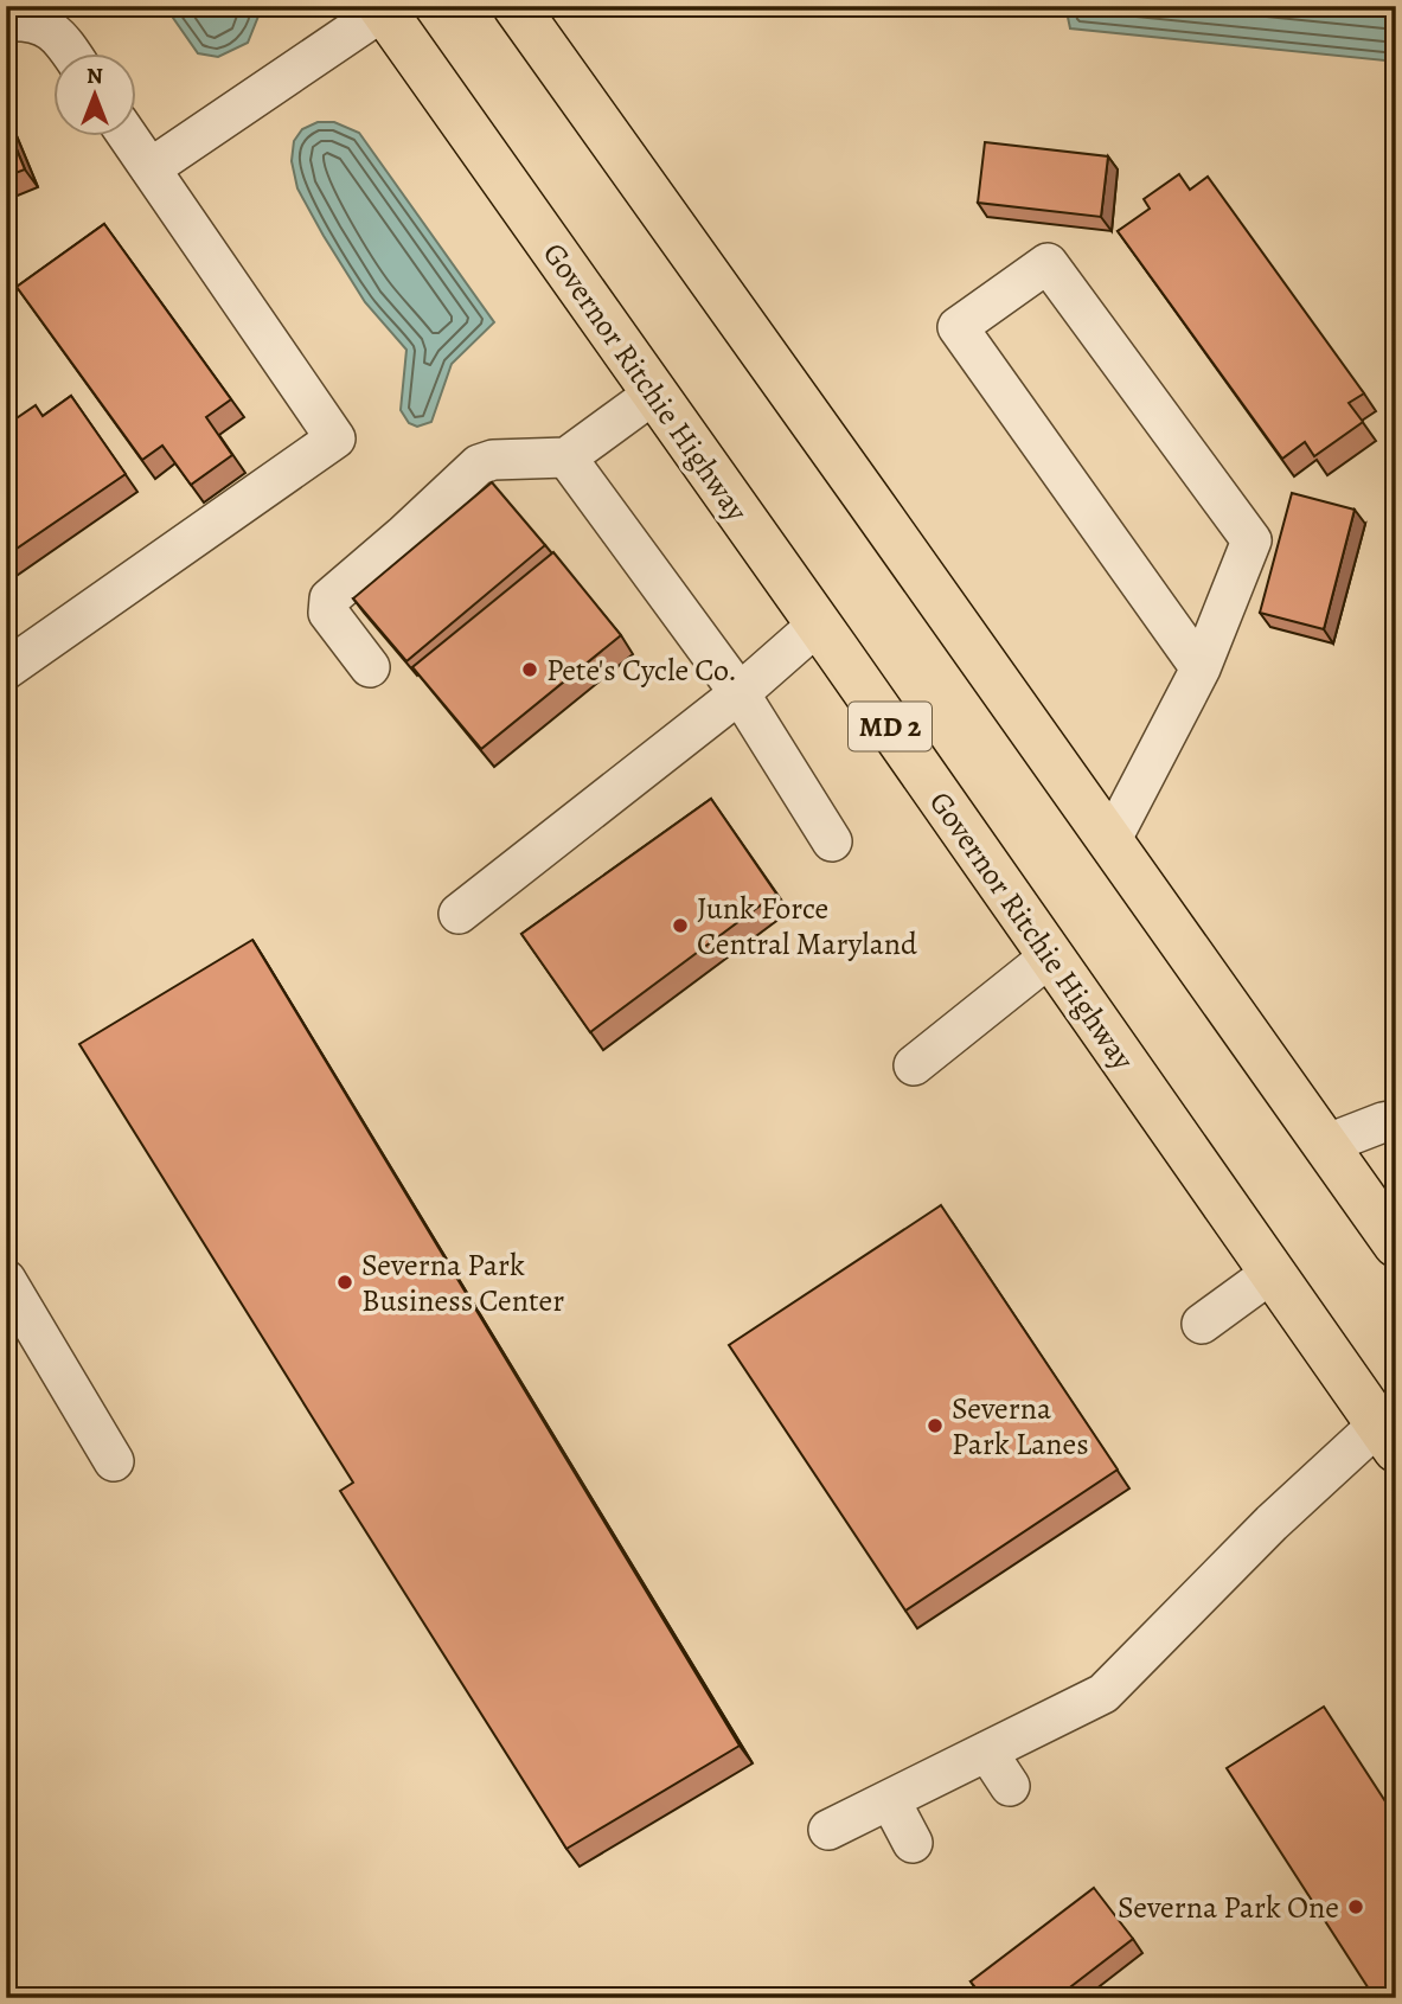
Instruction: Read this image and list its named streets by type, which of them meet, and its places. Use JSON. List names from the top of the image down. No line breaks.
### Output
{"streets":{"highway":["Governor Ritchie Highway","MD 2"]},"places":["Pete's Cycle Co.","Junk Force Central Maryland","Severna Park Business Center","Severna Park Lanes","Severna Park One"],"north":"top"}
